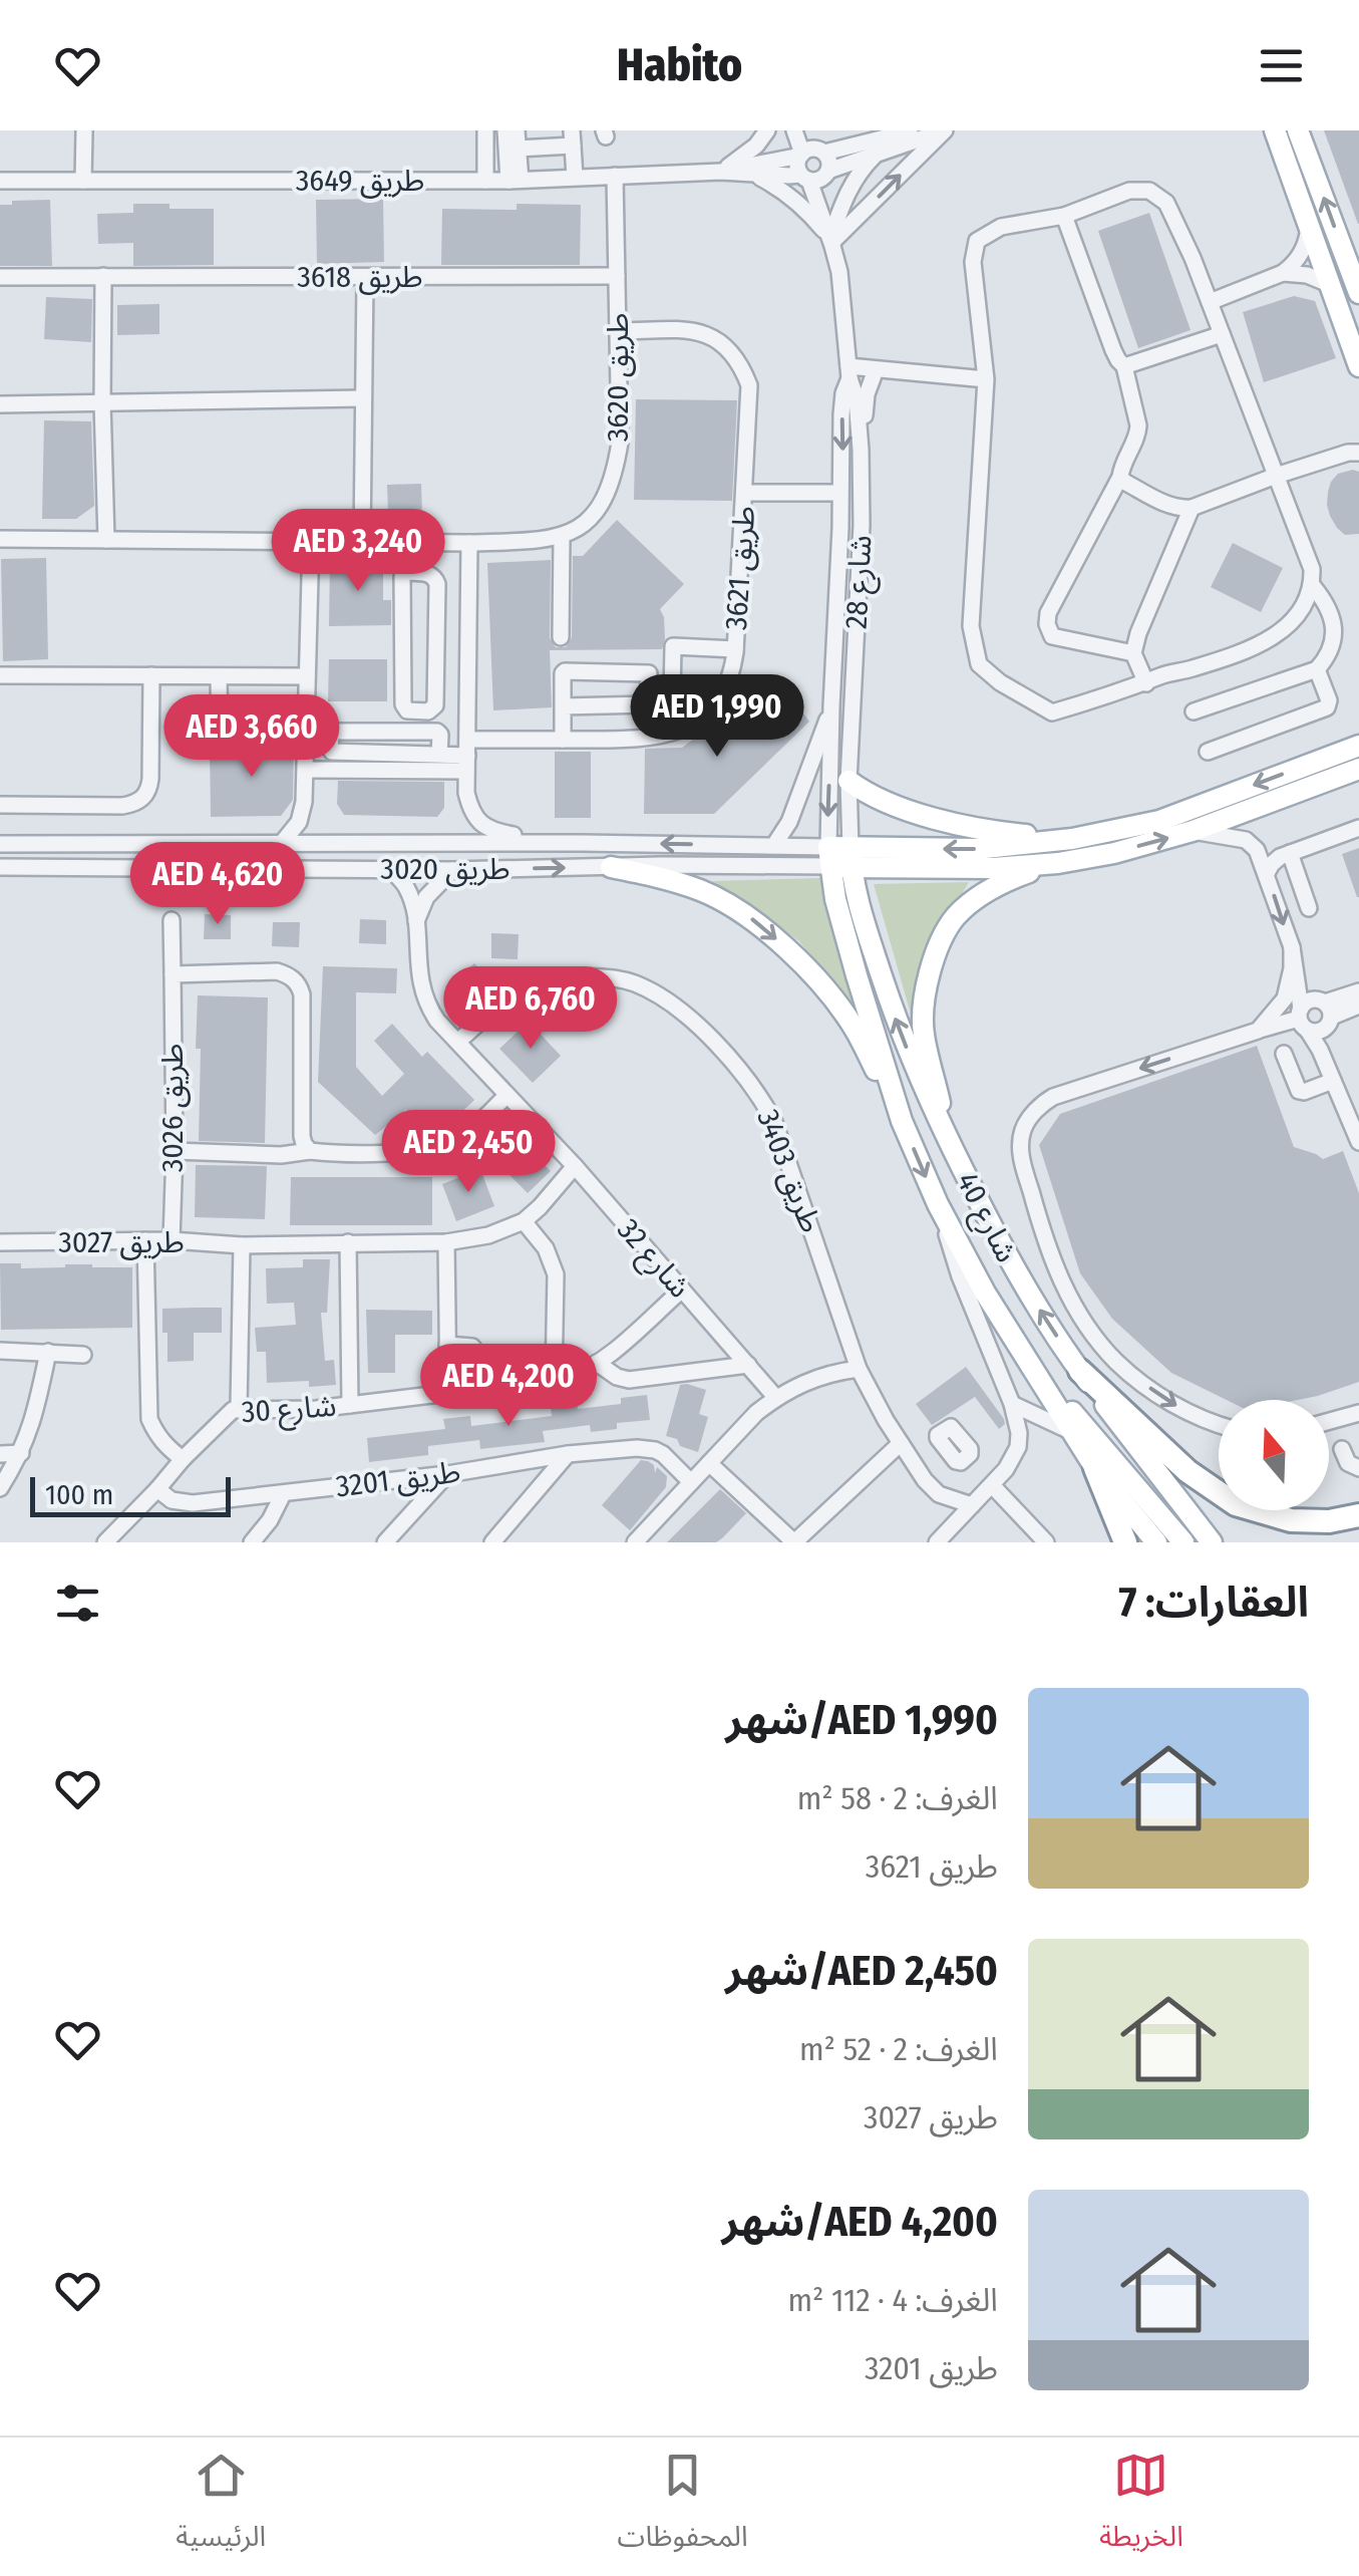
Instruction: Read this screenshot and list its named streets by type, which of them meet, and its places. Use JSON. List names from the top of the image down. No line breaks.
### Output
{"streets":{"main road":["شارع 40"],"street":["طريق 3649","طريق 3618","طريق 3620","طريق 3621","شارع 28","طريق 3020","طريق 3026","طريق 3403","طريق 3027","شارع 32","شارع 30","طريق 3201"]},"crossings":[["طريق 3649","طريق 3620"],["طريق 3649","شارع 28"],["طريق 3618","طريق 3620"],["طريق 3620","طريق 3621"],["شارع 28","طريق 3020"],["شارع 28","شارع 40"],["طريق 3020","شارع 40"],["طريق 3026","طريق 3027"],["طريق 3403","شارع 32"],["طريق 3027","شارع 32"],["شارع 32","شارع 30"],["شارع 30","طريق 3201"]],"scale_bar":"100 m","north":"top","page":{"header":"Habito","price":["AED 3,240","AED 1,990","AED 3,660","AED 4,620","AED 6,760","AED 2,450","AED 4,200"],"scale":"100 m","heading":"العقارات: 7","list":[{"name":"AED 1,990/شهر","note":"الغرف: 2 · 58 m² · طريق 3621"},{"name":"AED 2,450/شهر","note":"الغرف: 2 · 52 m² · طريق 3027"},{"name":"AED 4,200/شهر","note":"الغرف: 4 · 112 m² · طريق 3201"}],"tabs":["الخريطة","المحفوظات","الرئيسية"]}}
